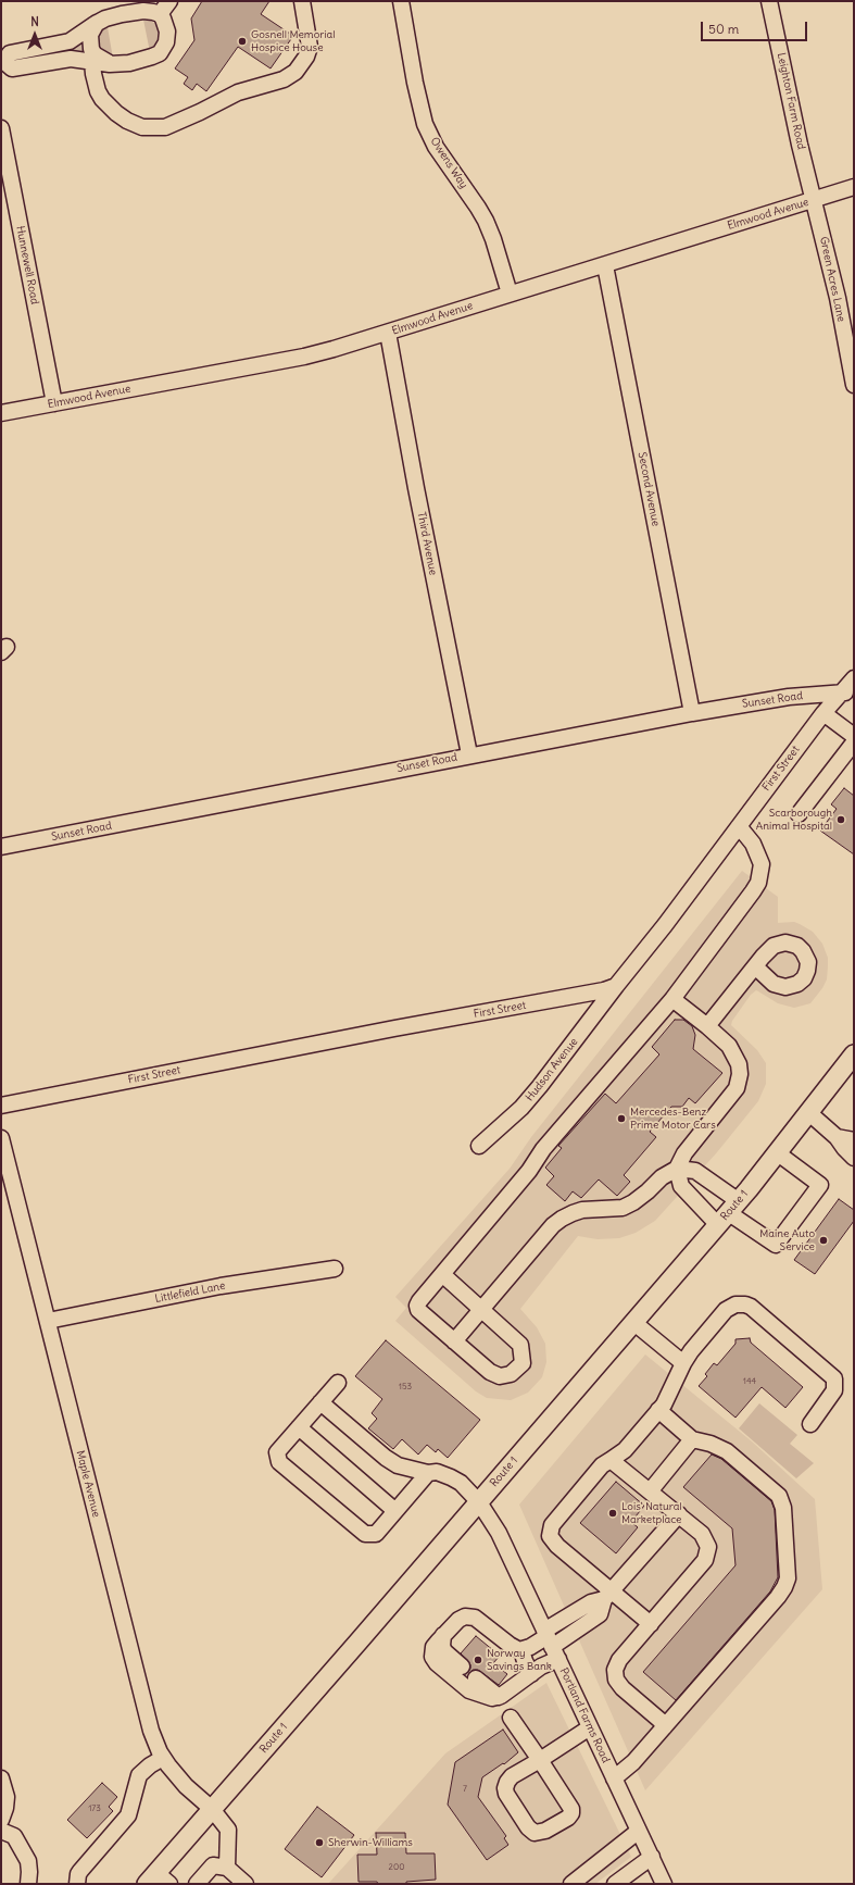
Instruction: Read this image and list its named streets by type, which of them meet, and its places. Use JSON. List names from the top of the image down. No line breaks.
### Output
{"streets":{"main road":["Route 1"],"street":["Leighton Farm Road","Owens Way","Elmwood Avenue","Hunnewell Road","Green Acres Lane","Second Avenue","Third Avenue","Sunset Road","First Street","Hudson Avenue","Littlefield Lane","Maple Avenue","Portland Farms Road"]},"crossings":[["Leighton Farm Road","Elmwood Avenue"],["Leighton Farm Road","Green Acres Lane"],["Owens Way","Elmwood Avenue"],["Elmwood Avenue","Hunnewell Road"],["Elmwood Avenue","Green Acres Lane"],["Elmwood Avenue","Second Avenue"],["Elmwood Avenue","Third Avenue"],["Second Avenue","Sunset Road"],["Third Avenue","Sunset Road"],["Sunset Road","First Street"],["First Street","Hudson Avenue"],["Route 1","Maple Avenue"],["Route 1","Portland Farms Road"],["Littlefield Lane","Maple Avenue"]],"places":["Gosnell Memorial Hospice House","Scarborough Animal Hospital","Mercedes-Benz Prime Motor Cars","Maine Auto Service","Lois' Natural Marketplace","Norway Savings Bank","Sherwin-Williams"],"house_numbers":["144","153","7","173","200"],"scale_bar":"50 m","north":"top"}
